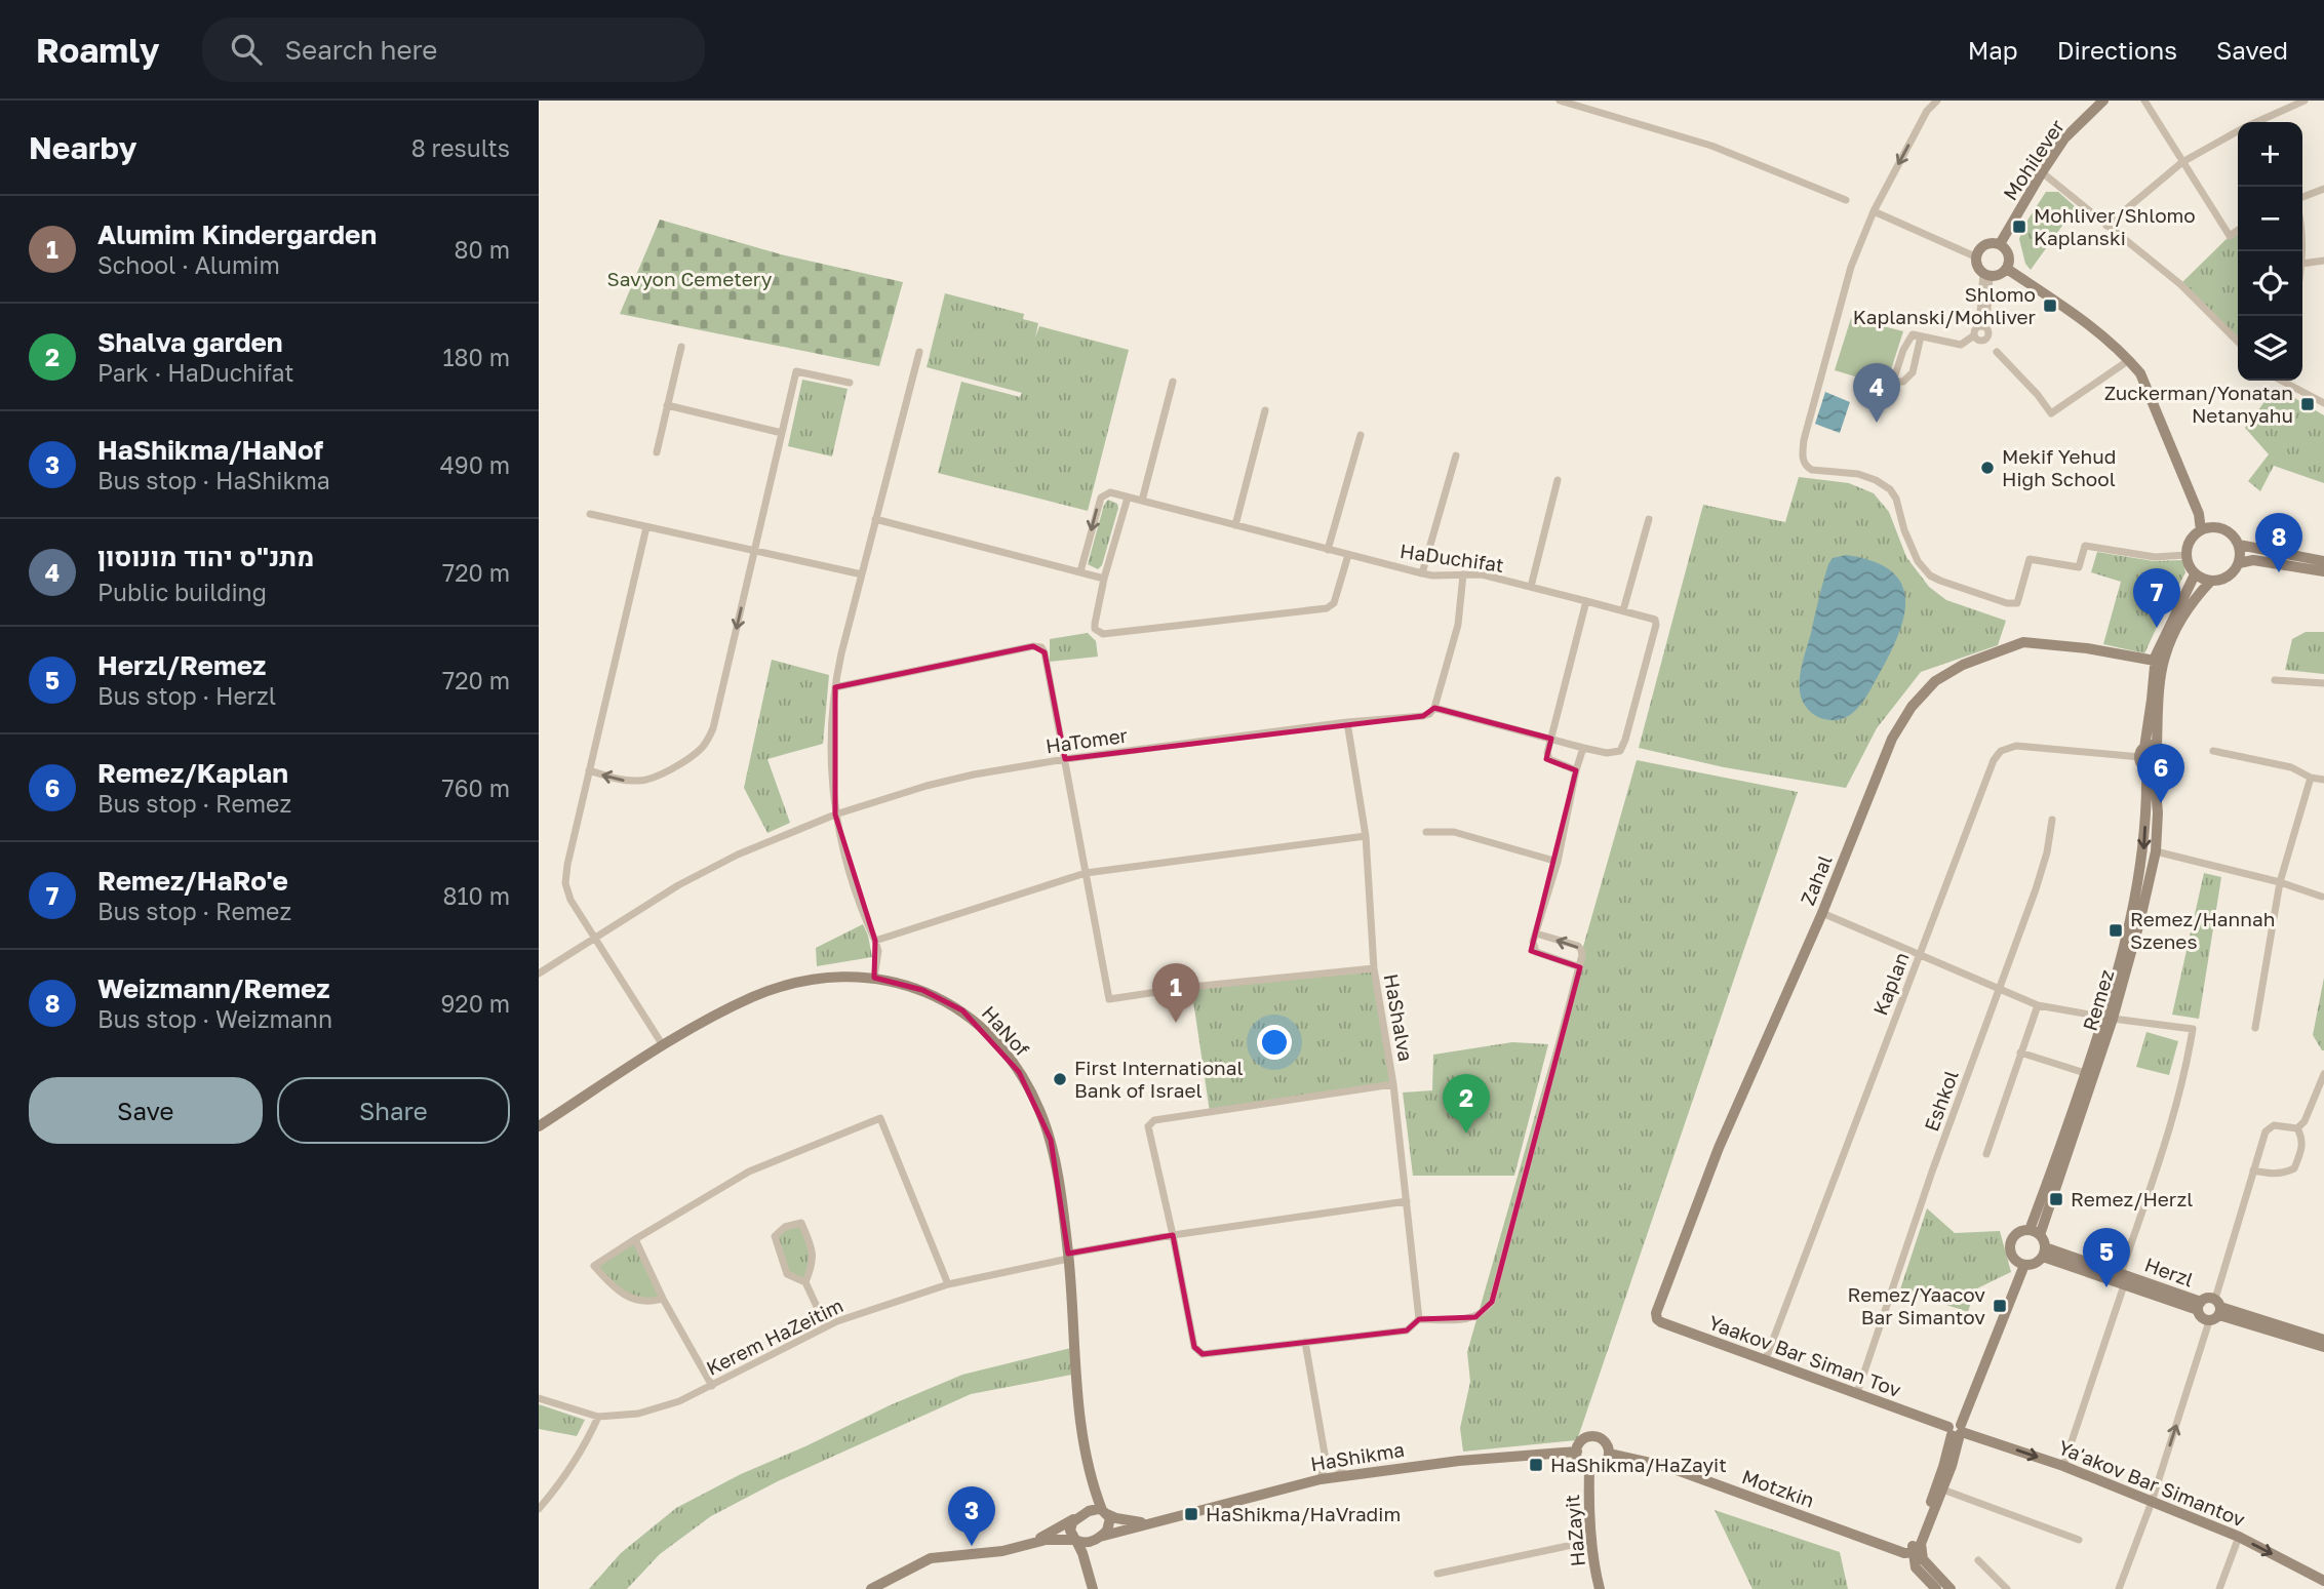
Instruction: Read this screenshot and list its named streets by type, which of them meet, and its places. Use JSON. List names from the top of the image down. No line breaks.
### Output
{"streets":{"street":["Mohilever","HaDuchifat","HaTomer","Zahal","Kaplan","Remez","HaShalva","HaNof","Eshkol","Herzl","Kerem HaZeitim","Yaakov Bar Siman Tov","HaShikma","Ya'akov Bar Simantov","Motzkin","HaZayit"]},"crossings":[["HaTomer","HaShalva"],["Zahal","Yaakov Bar Siman Tov"],["Kaplan","Remez"],["Kaplan","Yaakov Bar Siman Tov"],["Remez","Herzl"],["HaShalva","Kerem HaZeitim"],["HaNof","Kerem HaZeitim"],["HaNof","HaShikma"],["Eshkol","Yaakov Bar Siman Tov"],["Yaakov Bar Siman Tov","Ya'akov Bar Simantov"],["HaShikma","Motzkin"],["HaShikma","HaZayit"],["Motzkin","HaZayit"]],"parks":["Savyon Cemetery"],"places":{"transit":["Mohliver/Shlomo Kaplanski","Shlomo Kaplanski/Mohliver","Zuckerman/Yonatan Netanyahu","Remez/Hannah Szenes","Remez/Herzl","Remez/Yaacov Bar Simantov","HaShikma/HaZayit","HaShikma/HaVradim"],"other":["Mekif Yehud High School","First International Bank of Israel"]},"page":{"header":"Roamly","search":"Search here","nav":["Map","Directions","Saved"],"heading":["Nearby","8 results"],"map_buttons":["+","−"],"list":[{"mark":"1","name":"Alumim Kindergarden","note":"School · Alumim","value":"80 m"},{"mark":"2","name":"Shalva garden","note":"Park · HaDuchifat","value":"180 m"},{"mark":"3","name":"HaShikma/HaNof","note":"Bus stop · HaShikma","value":"490 m"},{"mark":"4","name":"מתנ\"ס יהוד מונוסון","note":"Public building","value":"720 m"},{"mark":"5","name":"Herzl/Remez","note":"Bus stop · Herzl","value":"720 m"},{"mark":"6","name":"Remez/Kaplan","note":"Bus stop · Remez","value":"760 m"},{"mark":"7","name":"Remez/HaRo'e","note":"Bus stop · Remez","value":"810 m"},{"mark":"8","name":"Weizmann/Remez","note":"Bus stop · Weizmann","value":"920 m"}],"pins":["4","8","7","6","1","2","5","3"],"buttons":["Save","Share"]}}
